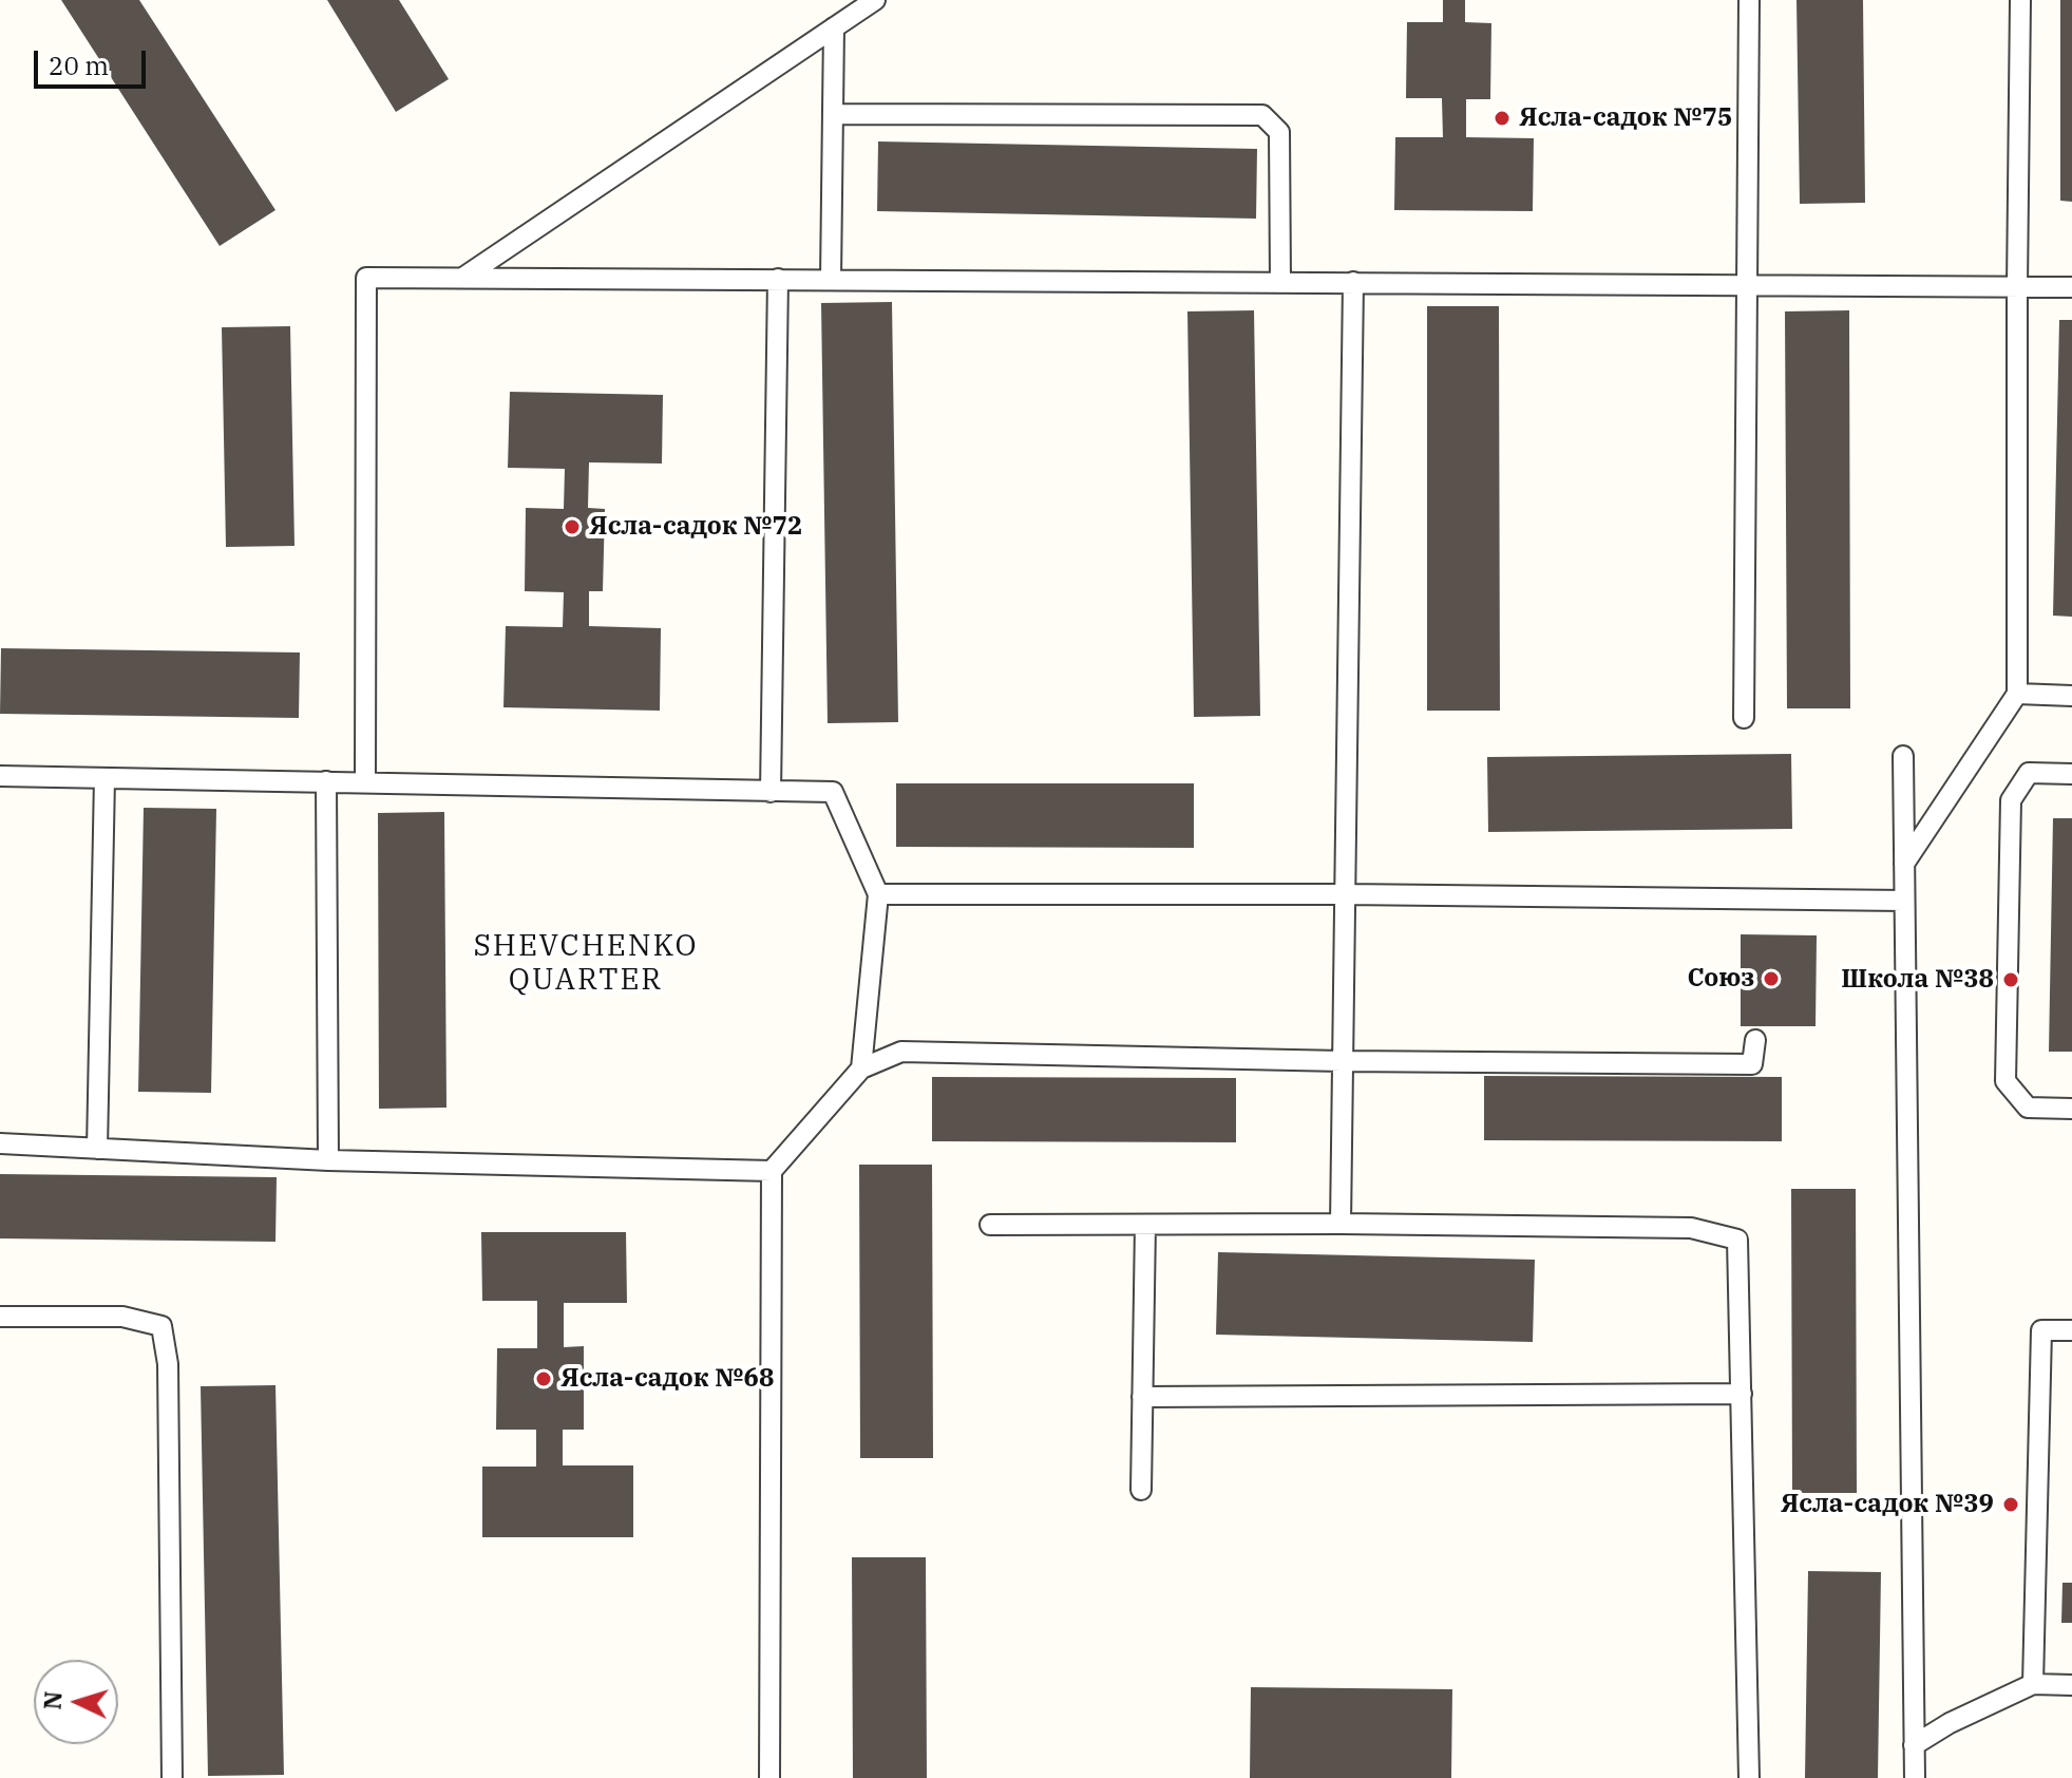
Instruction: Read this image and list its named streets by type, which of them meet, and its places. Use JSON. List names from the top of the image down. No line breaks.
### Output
{"districts":["SHEVCHENKO QUARTER"],"places":["Ясла-садок №75","Ясла-садок №72","Союз","Школа №38","Ясла-садок №68","Ясла-садок №39"],"scale_bar":"20 m","north":"left"}
